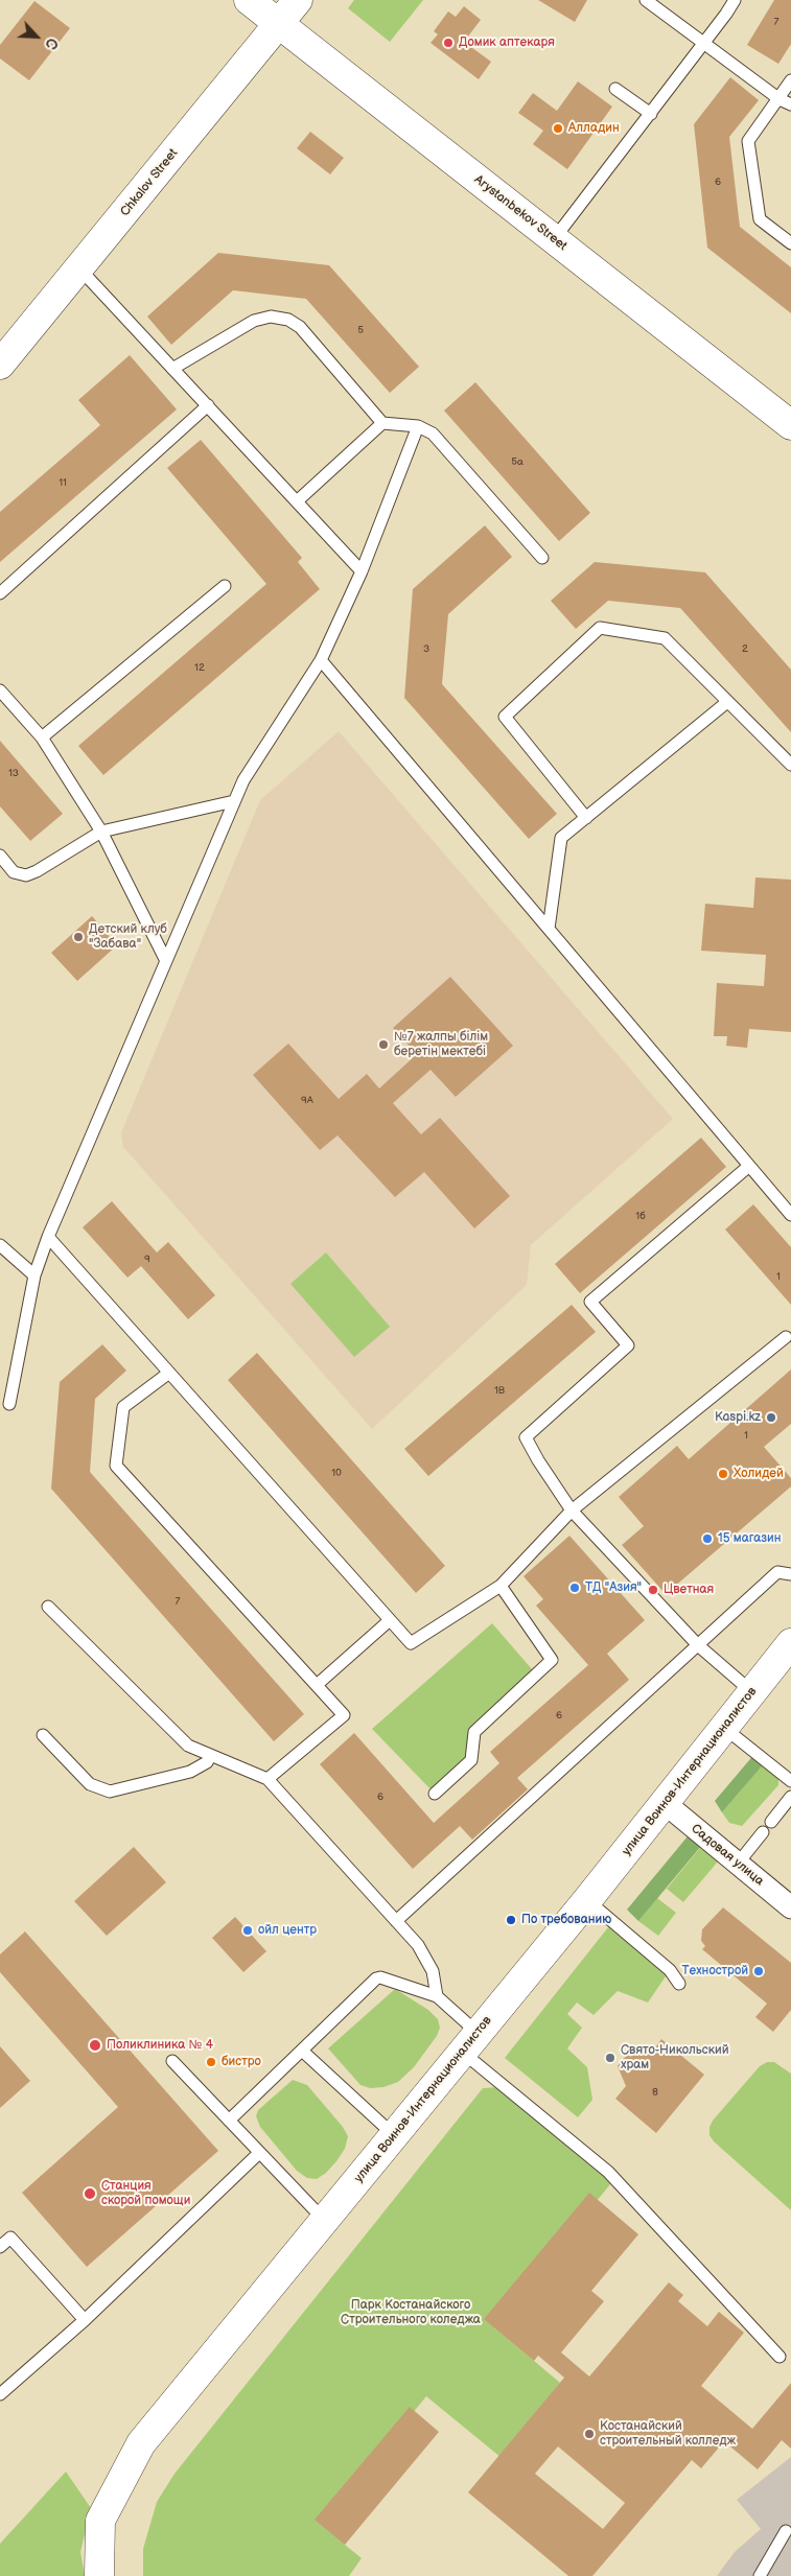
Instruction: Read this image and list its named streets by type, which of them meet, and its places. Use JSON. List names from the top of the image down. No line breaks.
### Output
{"streets":{"street":["Chkalov Street","Arystanbekov Street","улица Воинов-Интернационалистов","Садовая улица"]},"crossings":[["Chkalov Street","Arystanbekov Street"],["улица Воинов-Интернационалистов","Садовая улица"]],"parks":["Парк Костанайского Строительного коледжа"],"places":["Домик аптекаря","Алладин","Детский клуб \"Забава\"","№7 жалпы білім беретін мектебі","Kaspi.kz","Холидей","15 магазин","ТД \"Азия\"","Цветная","По требованию","ойл центр","Технострой","Поликлиника № 4","Свято-Никольский храм","бистро","Станция скорой помощи","Костанайский строительный колледж"],"house_numbers":["7","6","5","5а","11","3","2","12","13","9А","1б","9","1","1В","1","10","7","6","6","8"],"north":"bottom right"}
